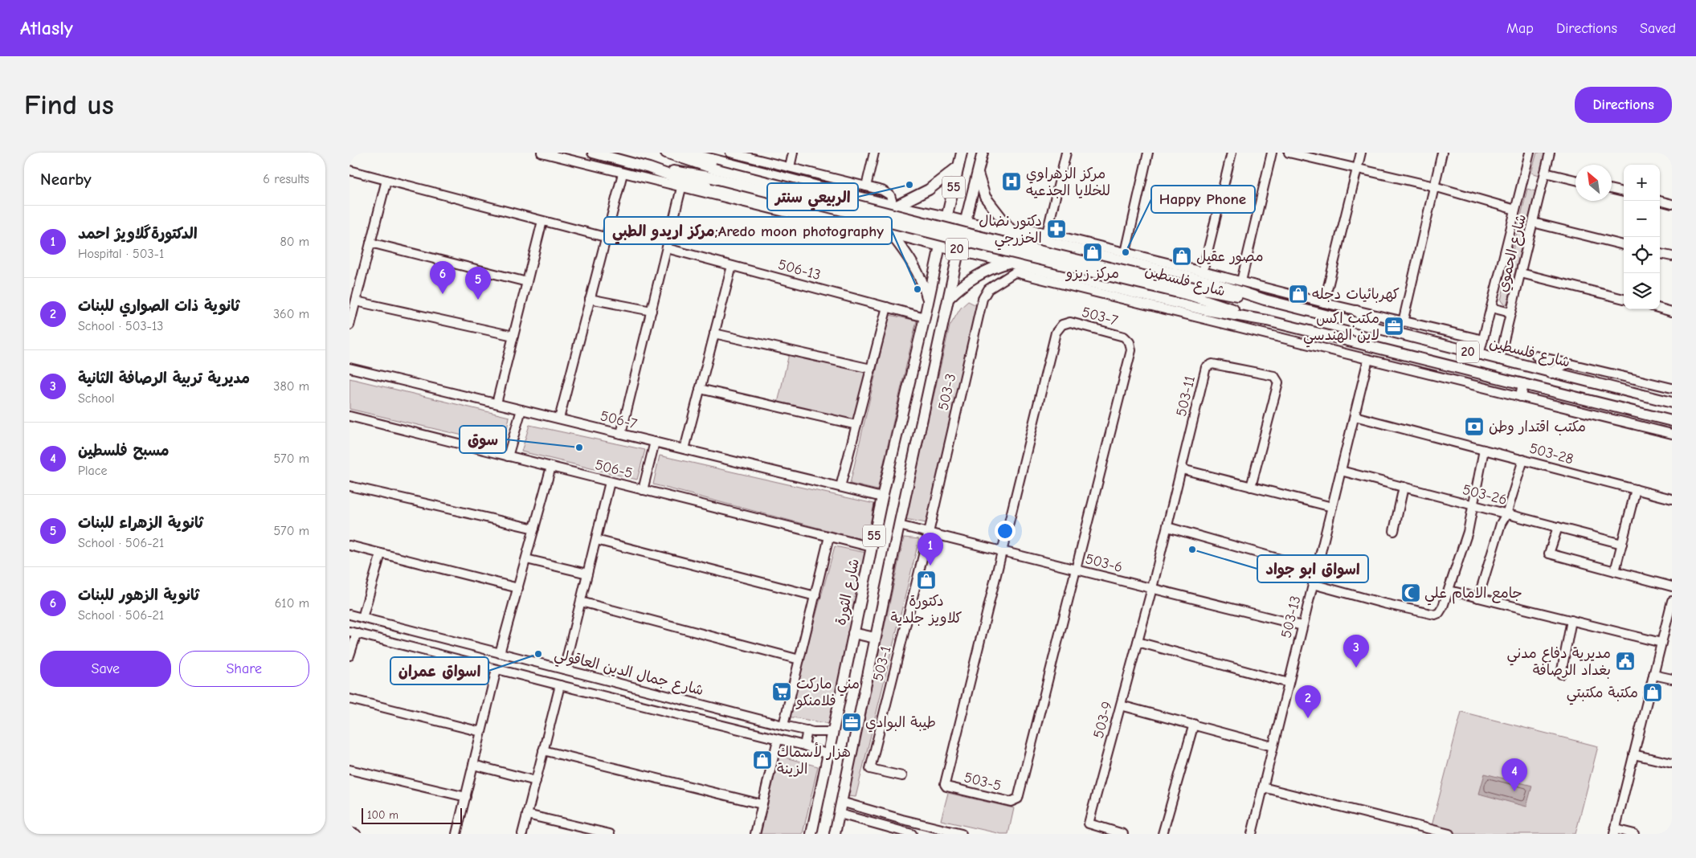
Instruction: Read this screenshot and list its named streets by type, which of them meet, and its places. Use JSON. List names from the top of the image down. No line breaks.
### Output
{"streets":{"main road":["55","20","شارع فلسطين","شارع الثورة"],"street":["شارع الحموي","506-13","503-7","503-3","503-11","506-7","503-28","506-5","503-26","503-6","503-13","503-1","شارع جمال الدين العاقولي","503-9","503-5"]},"crossings":[["55","شارع فلسطين"],["55","503-6"],["شارع الحموي","شارع فلسطين"],["506-13","شارع الثورة"],["شارع فلسطين","شارع الثورة"],["503-7","503-6"],["503-7","503-5"],["503-3","503-6"],["503-3","503-13"],["503-3","503-1"],["503-11","503-6"],["503-11","503-9"],["506-7","شارع الثورة"],["503-28","503-13"],["506-5","شارع الثورة"],["503-26","503-13"],["503-6","503-13"],["503-6","503-1"],["503-6","503-9"],["503-6","503-5"],["شارع الثورة","شارع جمال الدين العاقولي"]],"places":{"hospital":["مركز الزهراوي للخلايا الجذعيه"],"other":["الربيعي سنتر","Happy Phone","مركز اريدو الطبي;Aredo moon photography","سوق","اسواق ابو جواد","اسواق عمران"],"pharmacy":["دكتور نضال الخزرجي"],"shop":["مركز زيزو","مصور عقيل","كهربائيات دجله","دكتورة كلاويز جلدية","مكتبة مكتبتي","هزار لأسماك الزينة"],"office":["مكتب اكس لاين الهندسي","طيبة البوادي"],"bank":["مكتب اقتدار وطن"],"mosque":["جامع الامام علي"],"public building":["مديرية دفاع مدني بغداد الرصافة"],"supermarket":["مني ماركت فلامنكو"]},"scale_bar":"100 m","north":"top left","page":{"header":"Atlasly","nav":["Map","Directions","Saved"],"buttons":["Directions",["Save","Share"]],"title":"Find us","heading":["Nearby","6 results"],"map_buttons":["+","−"],"list":[{"mark":"1","name":"الدكتورةگلاويژ احمد","note":"Hospital · 503-1","value":"80 m"},{"mark":"2","name":"ثانوية ذات الصواري للبنات","note":"School · 503-13","value":"360 m"},{"mark":"3","name":"مديرية تربية الرصافة الثانية","note":"School","value":"380 m"},{"mark":"4","name":"مسبح فلسطين","note":"Place","value":"570 m"},{"mark":"5","name":"ثانوية الزهراء للبنات","note":"School · 506-21","value":"570 m"},{"mark":"6","name":"ثانوية الزهور للبنات","note":"School · 506-21","value":"610 m"}],"pins":["6","5","1","3","2","4"],"scale":"100 m"}}
